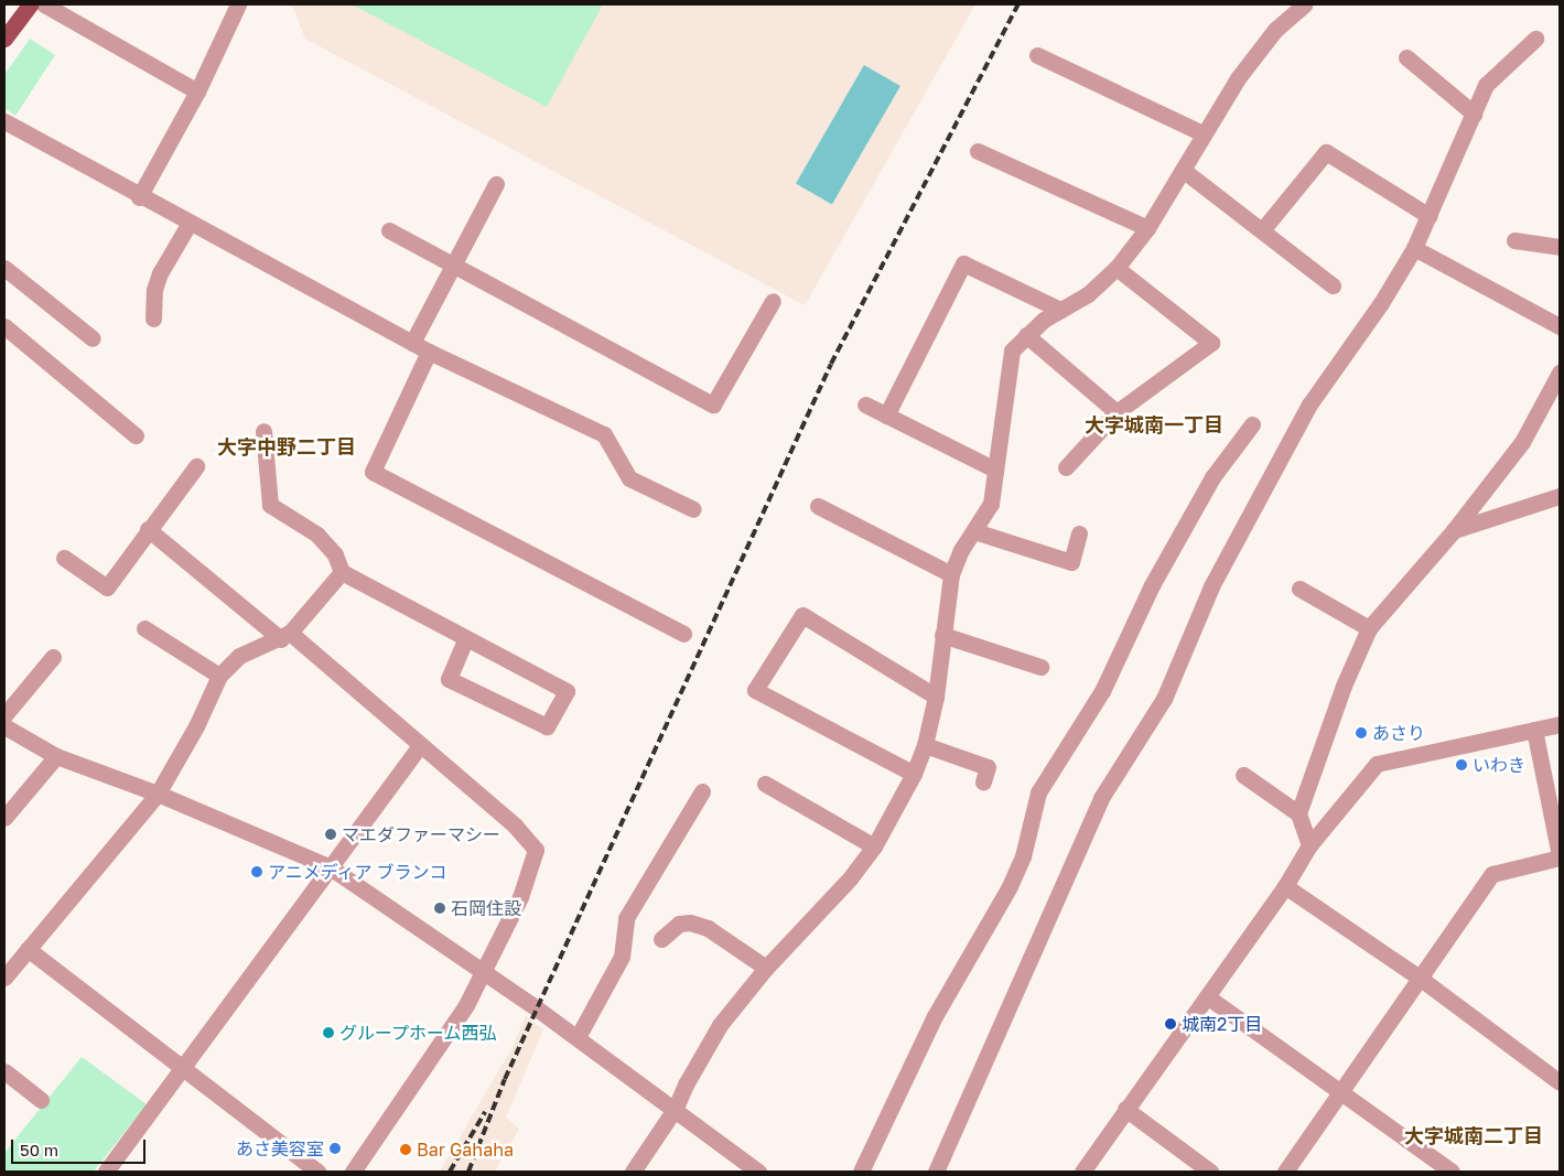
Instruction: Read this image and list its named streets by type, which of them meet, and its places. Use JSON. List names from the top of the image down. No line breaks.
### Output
{"districts":["大字城南一丁目","大字中野二丁目","大字城南二丁目"],"places":["あさり","いわき","マエダファーマシー","アニメディア ブランコ","石岡住設","城南2丁目","グループホーム西弘","あさ美容室","Bar Gahaha"],"scale_bar":"50 m"}
